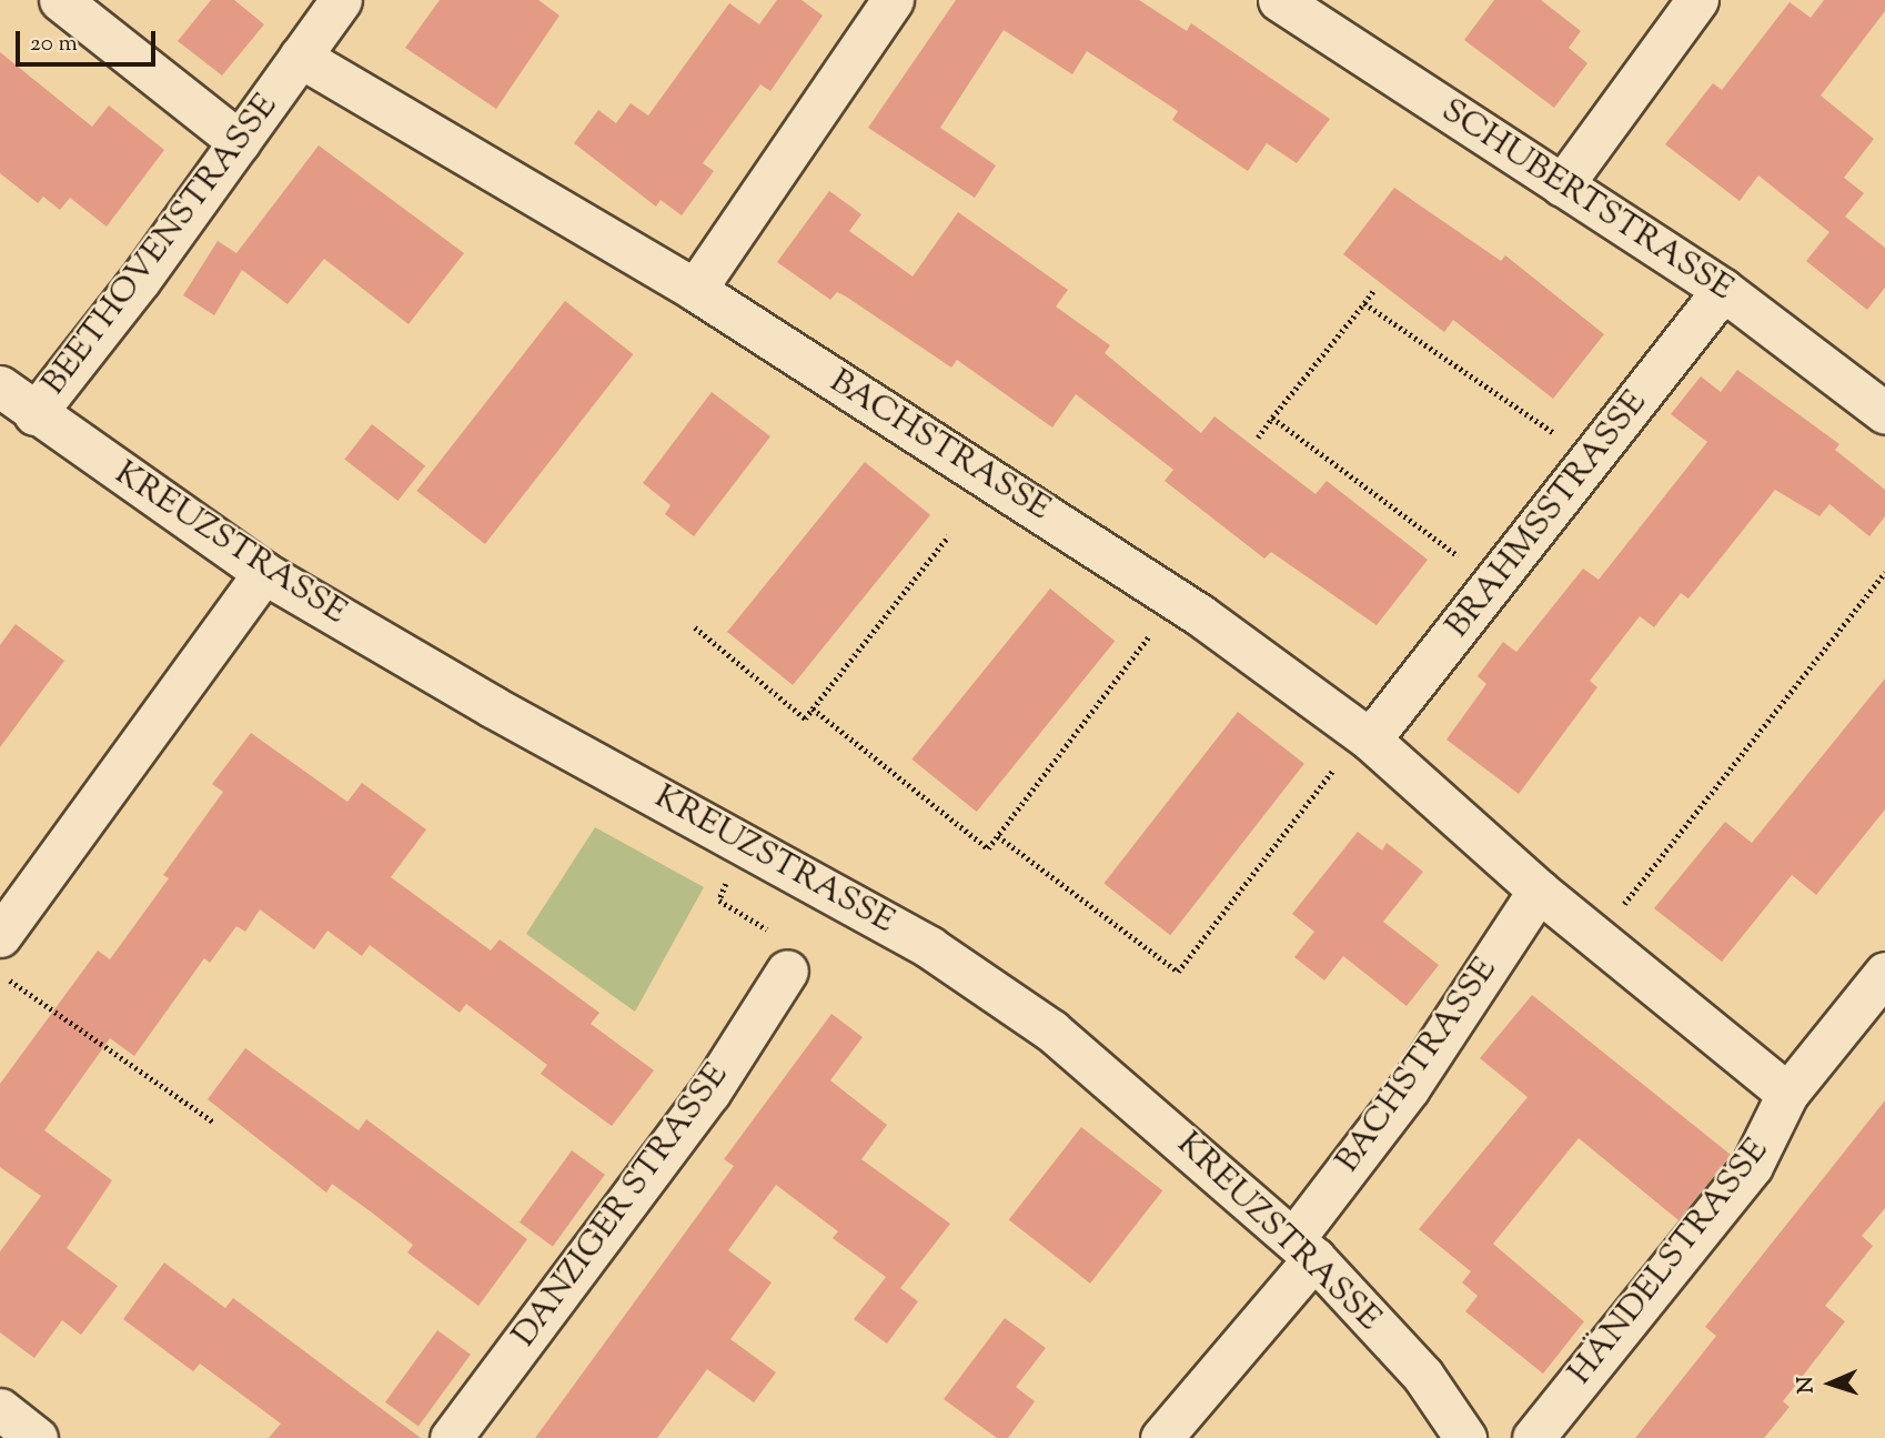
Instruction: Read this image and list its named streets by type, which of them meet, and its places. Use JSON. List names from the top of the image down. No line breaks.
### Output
{"streets":{"street":["SCHUBERTSTRASSE","BEETHOVENSTRASSE","BACHSTRASSE","BRAHMSSTRASSE","KREUZSTRASSE","DANZIGER STRASSE","HÄNDELSTRASSE"]},"crossings":[["SCHUBERTSTRASSE","BRAHMSSTRASSE"],["BEETHOVENSTRASSE","BACHSTRASSE"],["BEETHOVENSTRASSE","KREUZSTRASSE"],["BACHSTRASSE","BRAHMSSTRASSE"],["BACHSTRASSE","KREUZSTRASSE"],["BACHSTRASSE","HÄNDELSTRASSE"]],"scale_bar":"20 m","north":"left"}
